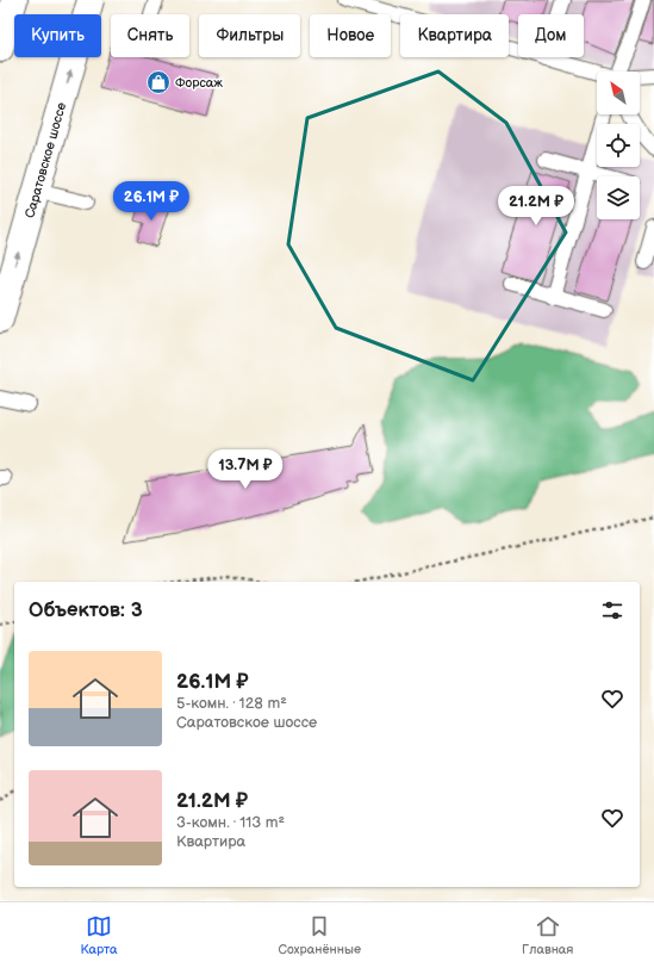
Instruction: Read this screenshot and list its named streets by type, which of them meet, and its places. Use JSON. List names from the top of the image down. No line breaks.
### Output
{"streets":{"main road":["Саратовское шоссе"]},"one_way":["Саратовское шоссе"],"places":{"shop":["Форсаж"]},"north":"top left","page":{"chip":["Купить","Снять","Фильтры","Новое","Квартира","Дом"],"price":["26.1M ₽","21.2M ₽","13.7M ₽"],"heading":"Объектов: 3","list":[{"name":"26.1M ₽","note":"5-комн. · 128 m² · Саратовское шоссе"},{"name":"21.2M ₽","note":"3-комн. · 113 m² · Квартира"}],"tabs":["Карта","Сохранённые","Главная"]}}
